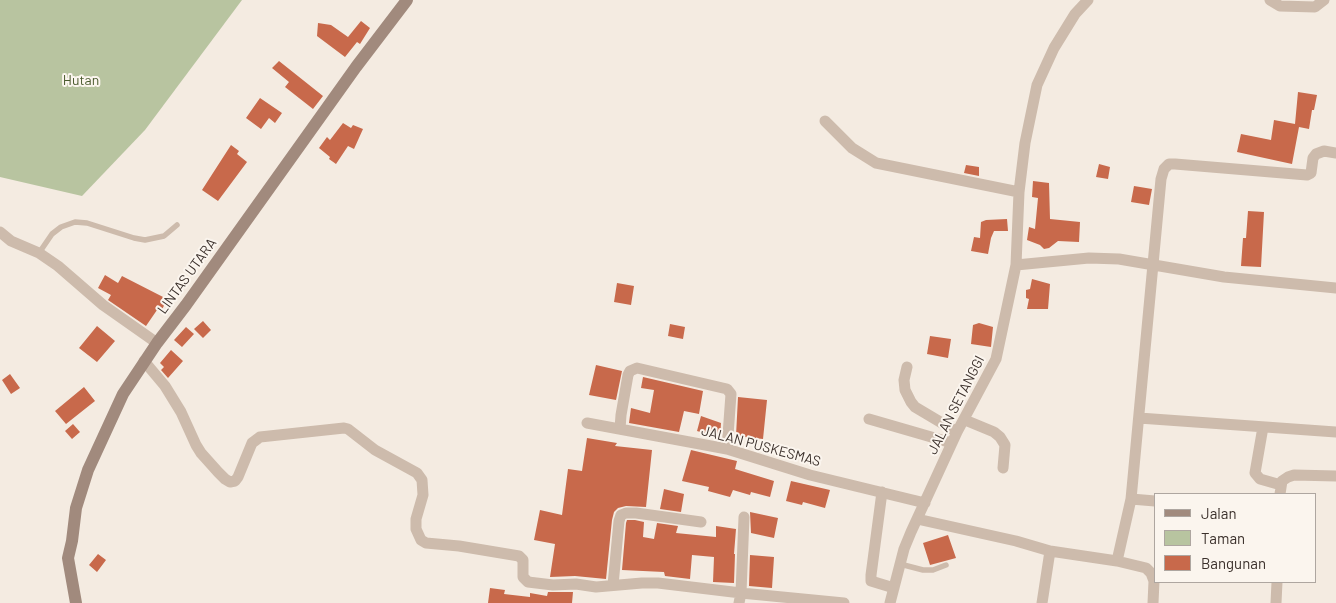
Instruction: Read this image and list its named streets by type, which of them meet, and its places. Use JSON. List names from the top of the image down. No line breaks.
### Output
{"streets":{"street":["LINTAS UTARA","JALAN SETANGGI","JALAN PUSKESMAS"]},"crossings":[["JALAN SETANGGI","JALAN PUSKESMAS"]],"parks":["Hutan"],"legend":["Jalan","Taman","Bangunan"]}
